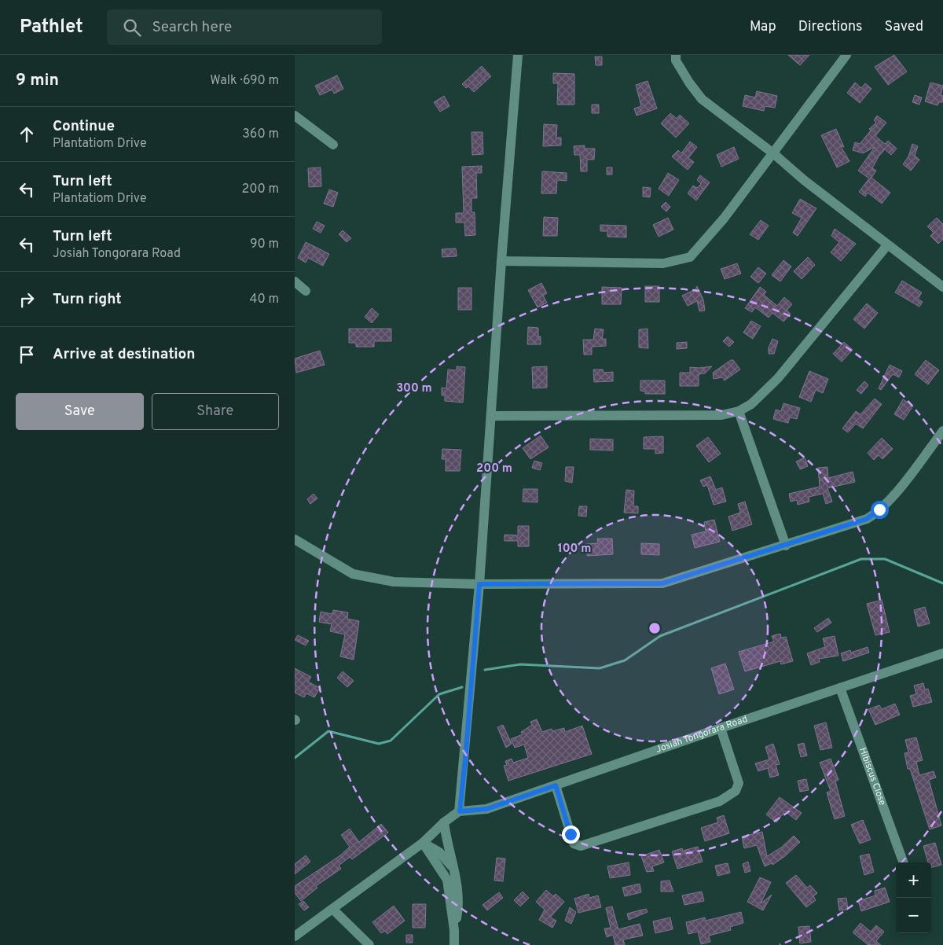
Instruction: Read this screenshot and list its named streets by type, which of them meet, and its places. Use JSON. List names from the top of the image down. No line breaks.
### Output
{"streets":{"street":["Josiah Tongorara Road","Hibiscus Close"]},"crossings":[["Josiah Tongorara Road","Hibiscus Close"]],"page":{"header":"Pathlet","search":"Search here","nav":["Map","Directions","Saved"],"heading":["9 min","Walk · 690 m"],"list":[["Continue","Plantatiom Drive","360 m"],["Turn left","Plantatiom Drive","200 m"],["Turn left","Josiah Tongorara Road","90 m"],["Turn right","40 m"],"Arrive at destination"],"buttons":["Save","Share"],"map_buttons":["+","−"]},"rings":["300 m","200 m","100 m"]}
